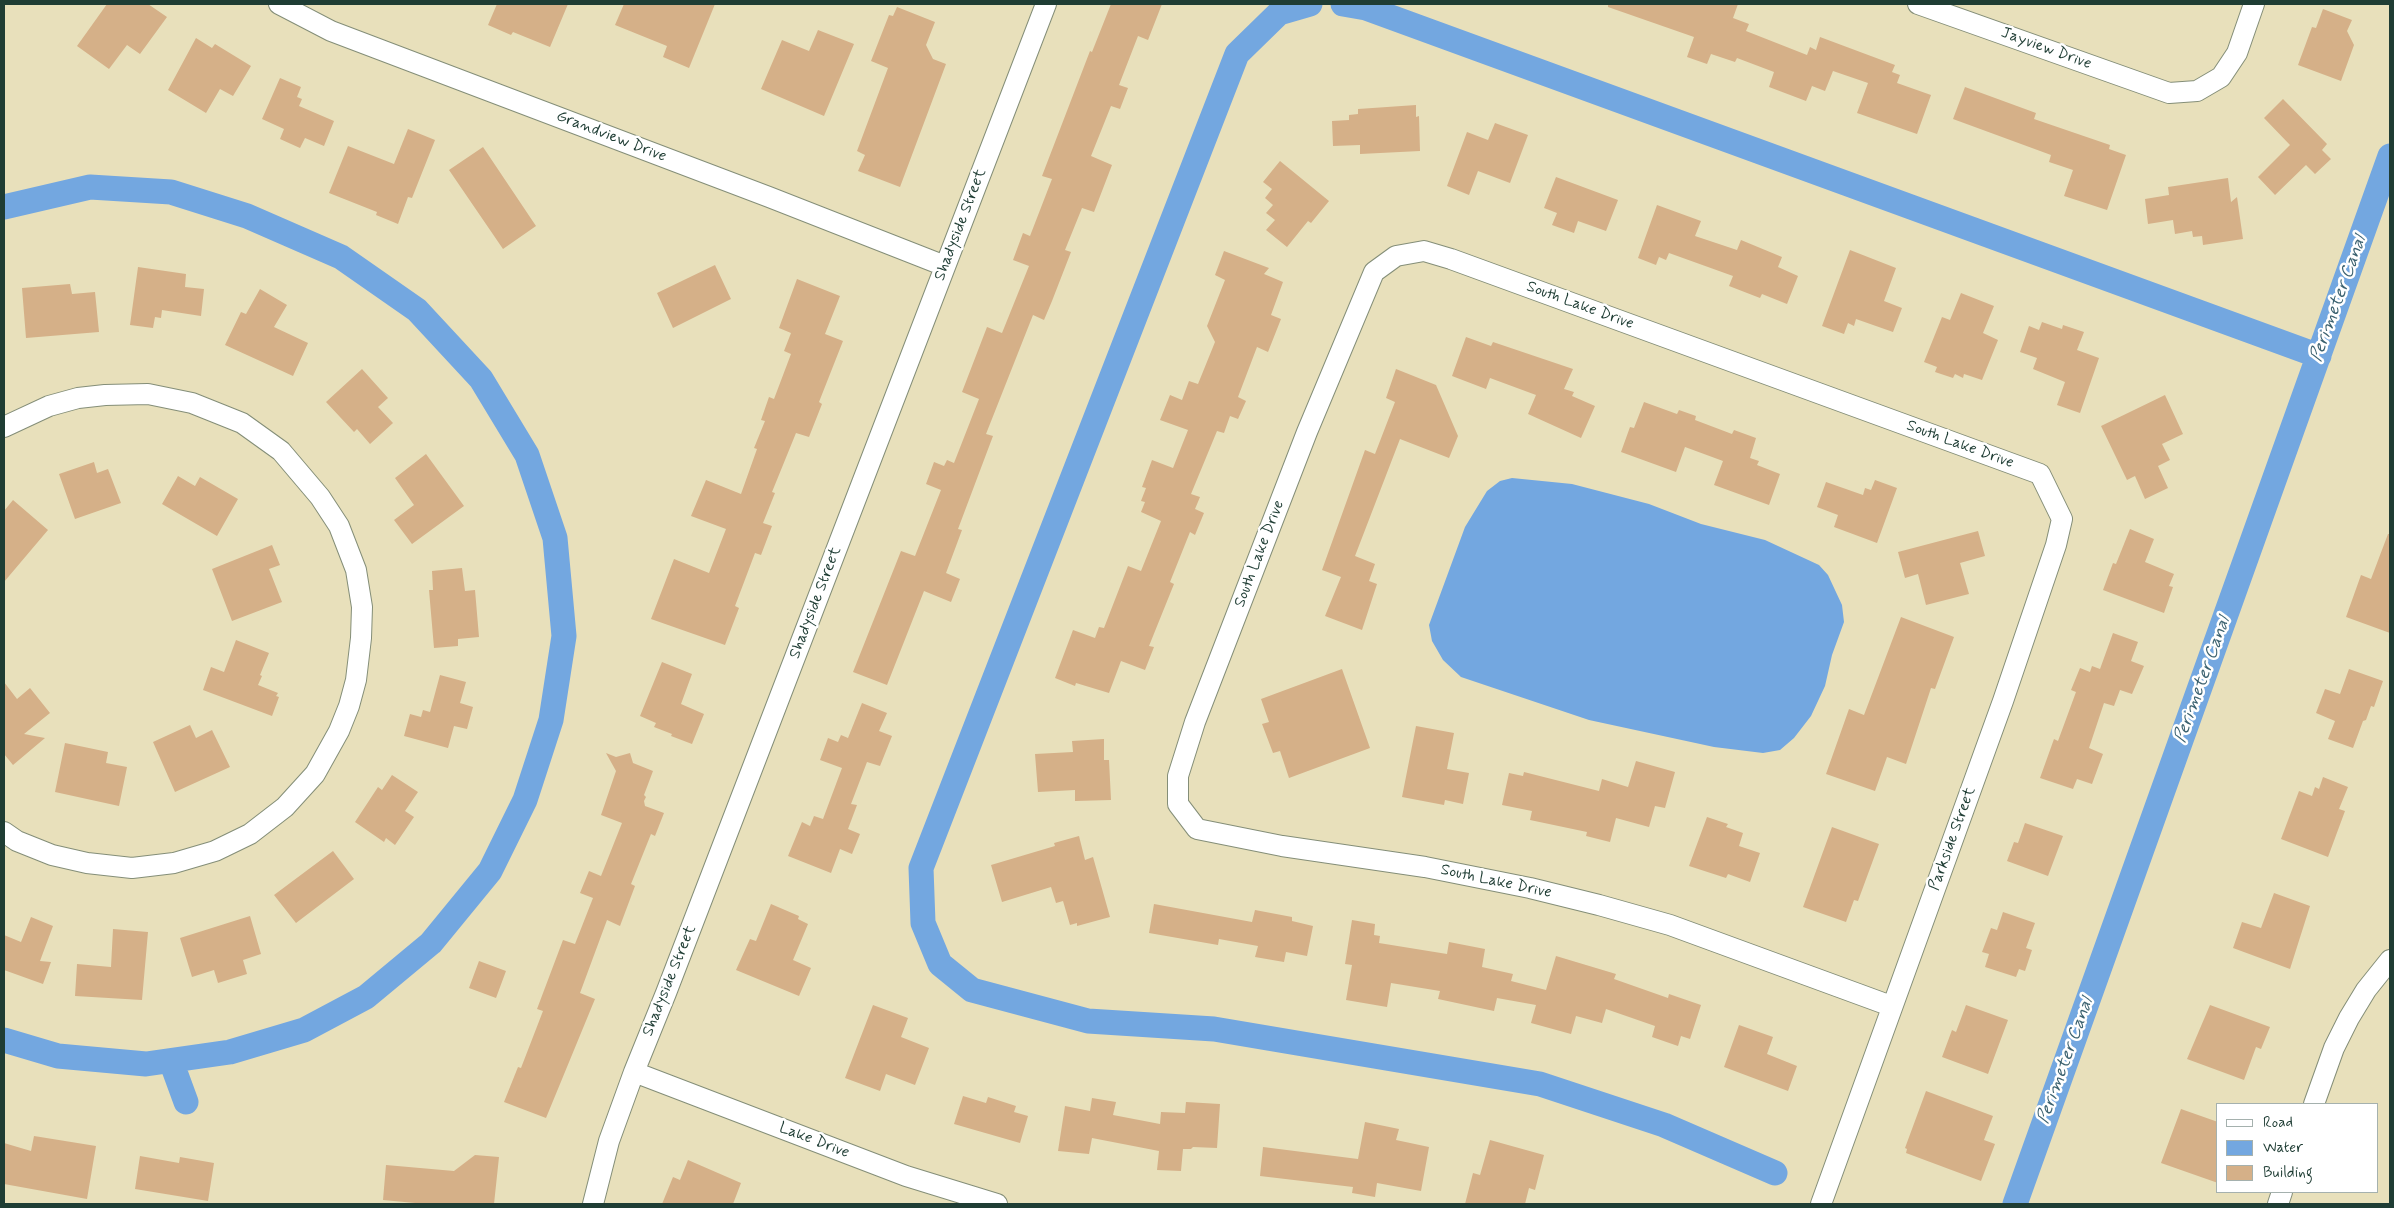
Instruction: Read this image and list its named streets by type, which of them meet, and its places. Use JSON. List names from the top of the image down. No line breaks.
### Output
{"streets":{"street":["Jayview Drive","Grandview Drive","Shadyside Street","South Lake Drive","Parkside Street","Lake Drive"]},"crossings":[["Grandview Drive","Shadyside Street"],["Shadyside Street","Lake Drive"],["South Lake Drive","Parkside Street"]],"water":["Perimeter Canal"],"legend":["Road","Water","Building"]}
